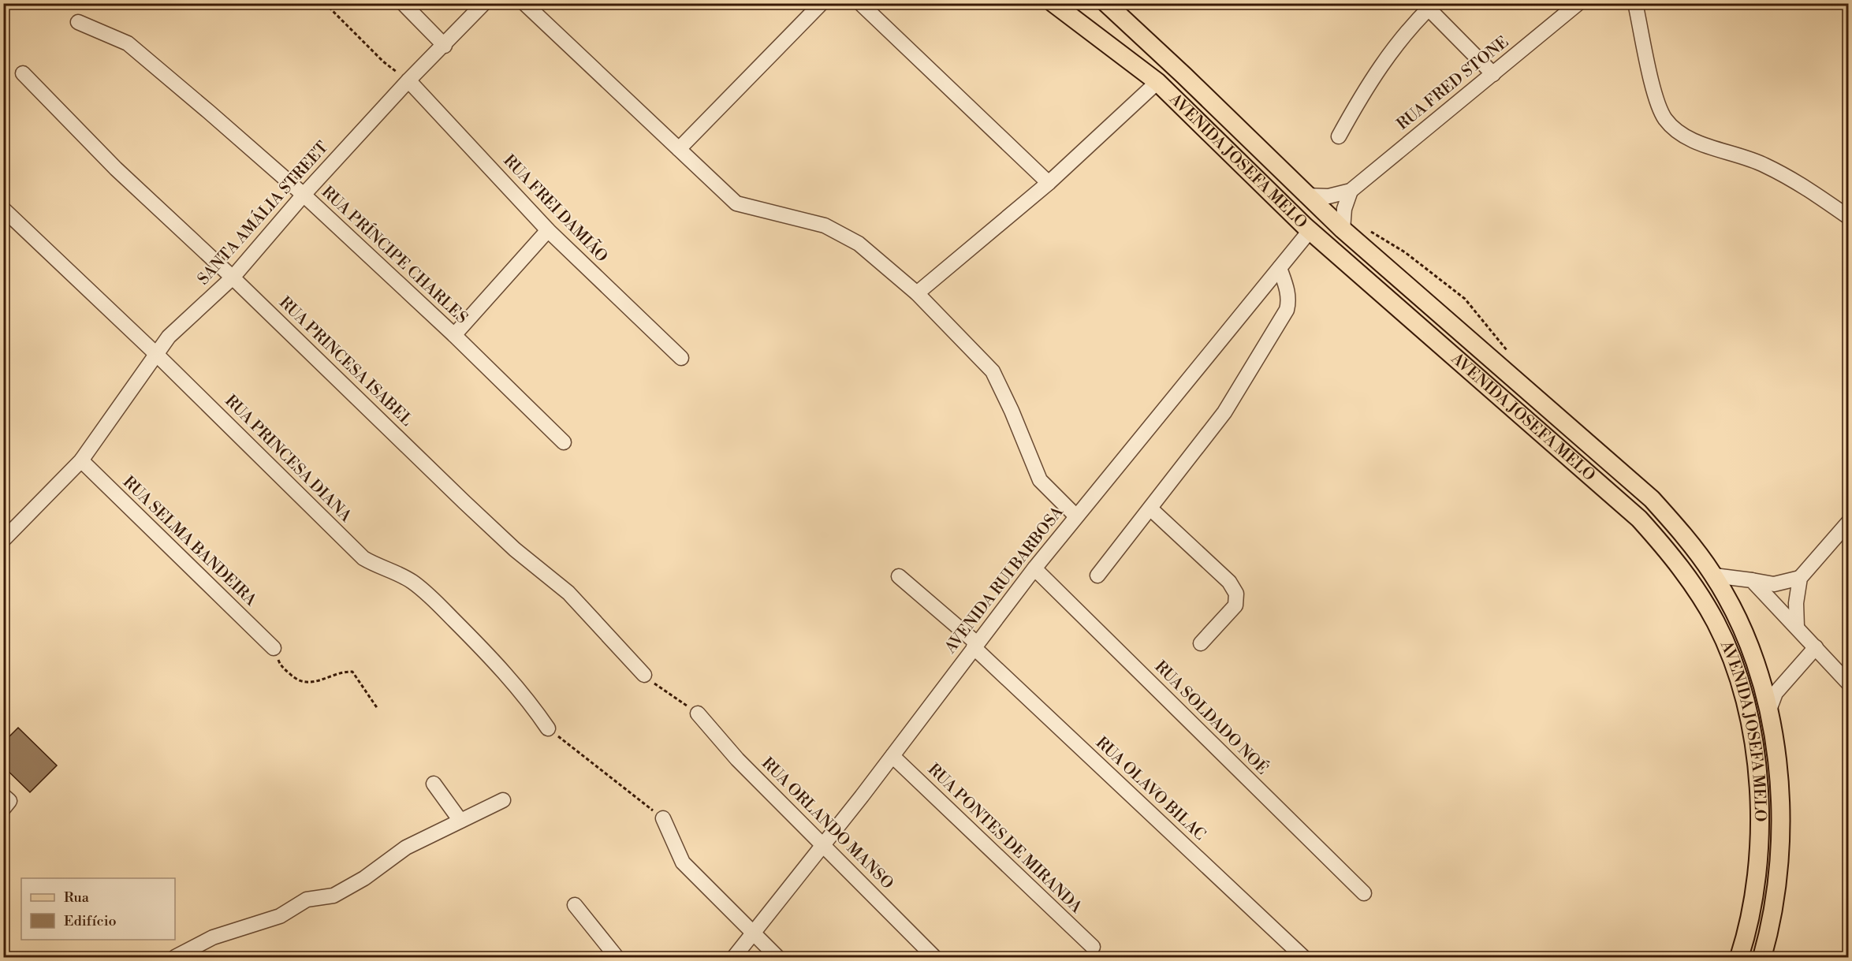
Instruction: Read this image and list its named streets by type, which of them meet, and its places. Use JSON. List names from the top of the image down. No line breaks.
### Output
{"streets":{"main road":["AVENIDA JOSEFA MELO"],"street":["RUA FRED STONE","RUA FREI DAMIÃO","SANTA AMÁLIA STREET","RUA PRÍNCIPE CHARLES","RUA PRINCESA ISABEL","RUA PRINCESA DIANA","RUA SELMA BANDEIRA","AVENIDA RUI BARBOSA","RUA SOLDADO NOÉ","RUA OLAVO BILAC","RUA ORLANDO MANSO","RUA PONTES DE MIRANDA"]},"crossings":[["RUA FRED STONE","AVENIDA JOSEFA MELO"],["AVENIDA JOSEFA MELO","AVENIDA RUI BARBOSA"],["RUA FREI DAMIÃO","SANTA AMÁLIA STREET"],["SANTA AMÁLIA STREET","RUA PRÍNCIPE CHARLES"],["SANTA AMÁLIA STREET","RUA PRINCESA ISABEL"],["SANTA AMÁLIA STREET","RUA PRINCESA DIANA"],["SANTA AMÁLIA STREET","RUA SELMA BANDEIRA"],["AVENIDA RUI BARBOSA","RUA SOLDADO NOÉ"],["AVENIDA RUI BARBOSA","RUA OLAVO BILAC"],["AVENIDA RUI BARBOSA","RUA ORLANDO MANSO"],["AVENIDA RUI BARBOSA","RUA PONTES DE MIRANDA"]],"legend":["Rua","Edifício"]}
